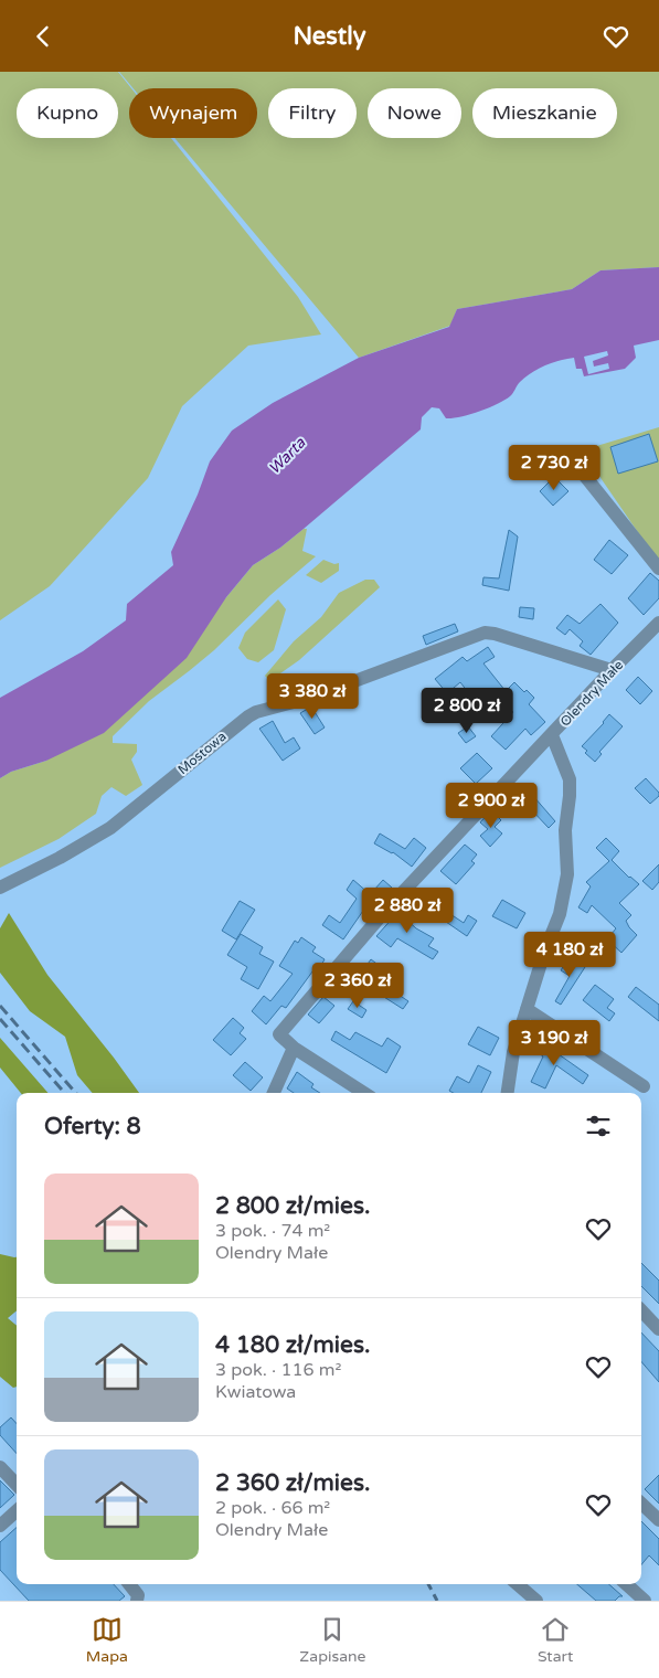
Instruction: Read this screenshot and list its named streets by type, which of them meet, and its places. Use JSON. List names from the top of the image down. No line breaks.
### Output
{"streets":{"street":["Olendry Małe","Mostowa"]},"crossings":[["Olendry Małe","Mostowa"]],"water":["Warta"],"page":{"header":"Nestly","chip":["Kupno","Wynajem","Filtry","Nowe","Mieszkanie"],"price":["2 730 zł","3 380 zł","2 800 zł","2 900 zł","2 880 zł","4 180 zł","2 360 zł","3 190 zł"],"heading":"Oferty: 8","list":[{"name":"2 800 zł/mies.","note":"3 pok. · 74 m² · Olendry Małe"},{"name":"4 180 zł/mies.","note":"3 pok. · 116 m² · Kwiatowa"},{"name":"2 360 zł/mies.","note":"2 pok. · 66 m² · Olendry Małe"}],"tabs":["Mapa","Zapisane","Start"]}}
